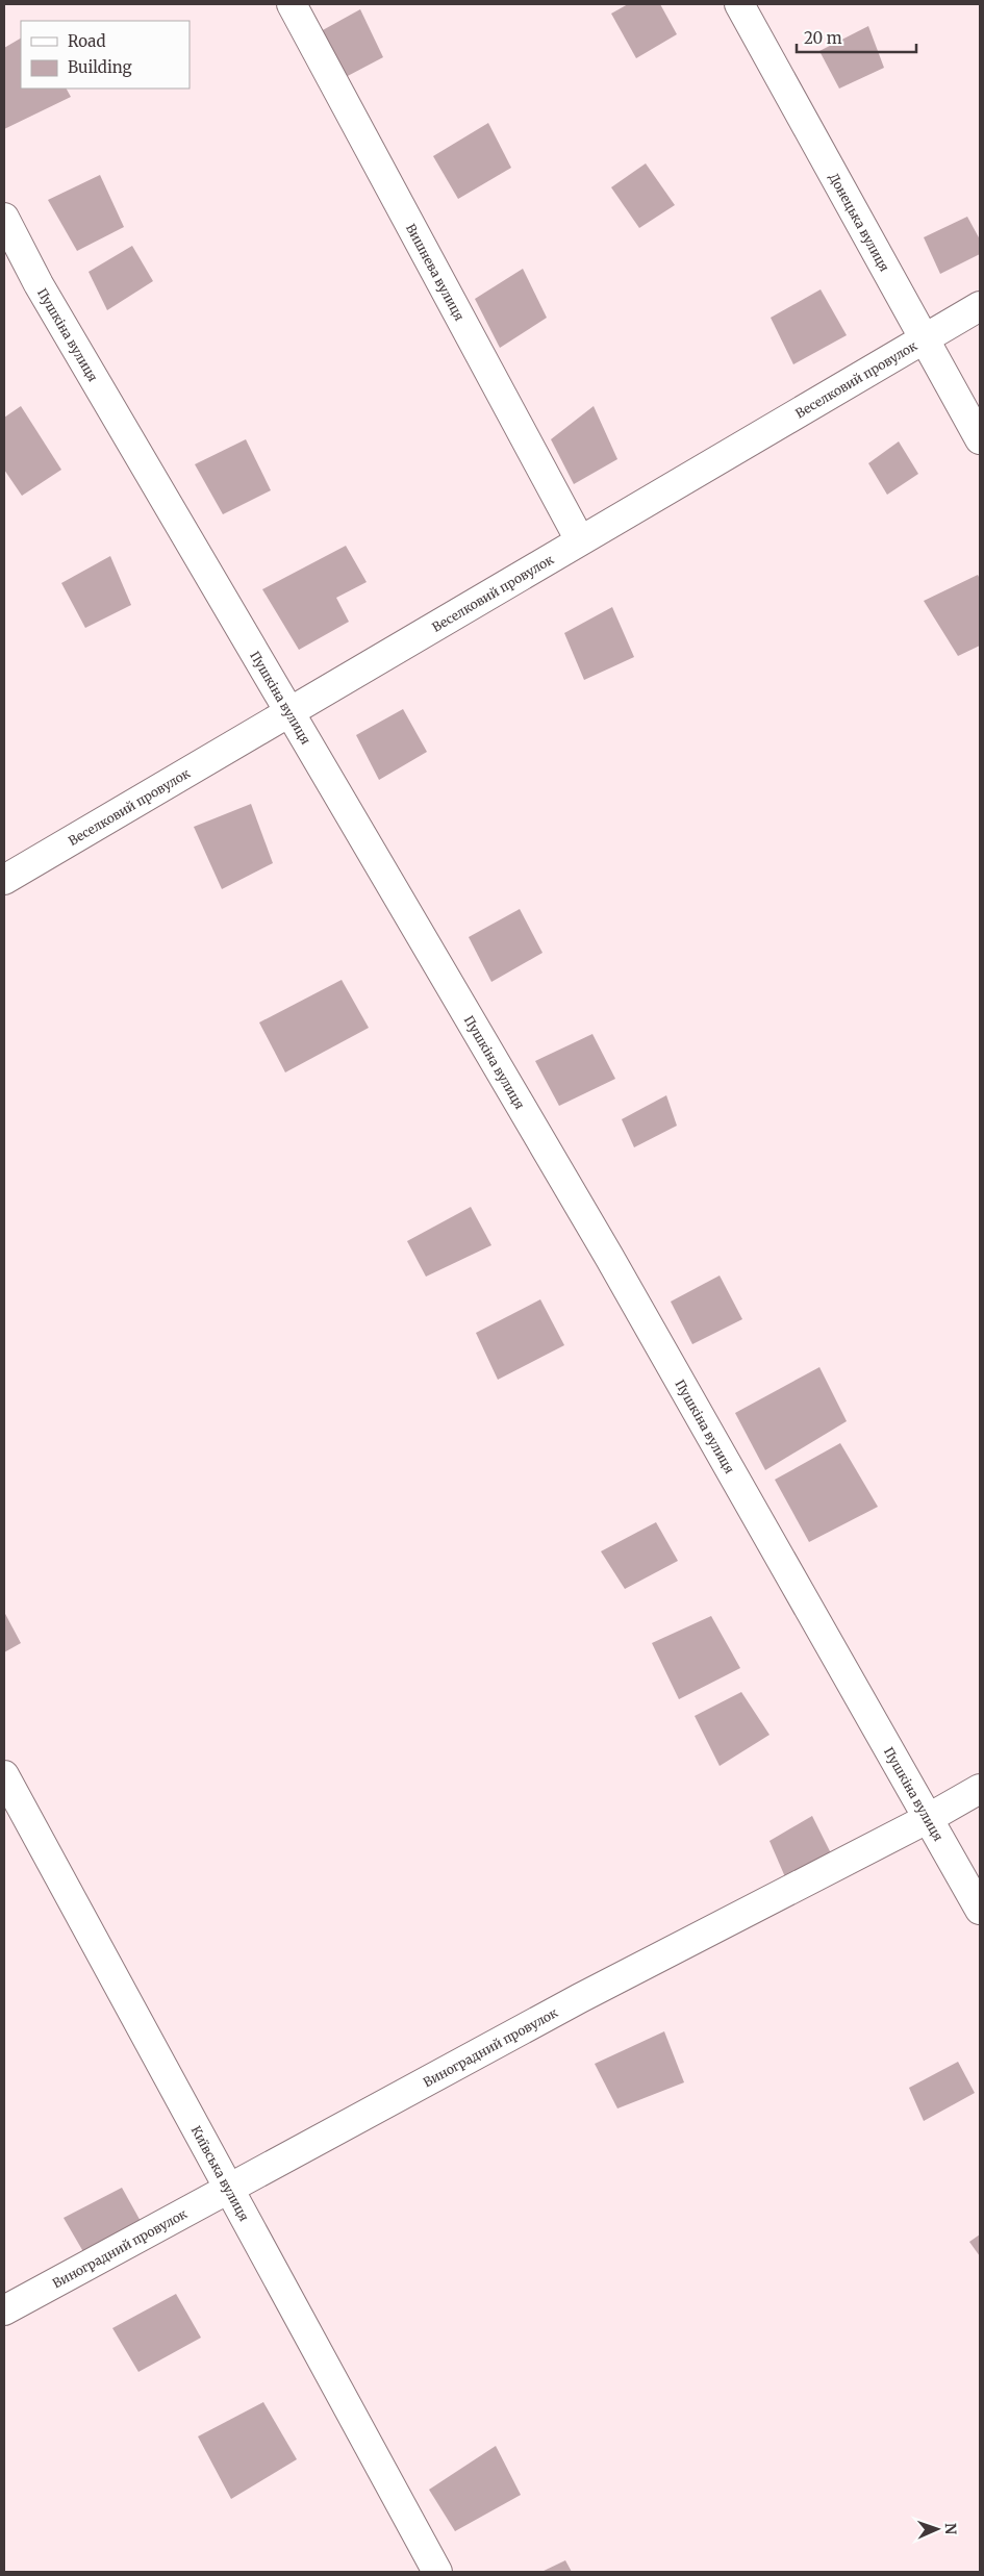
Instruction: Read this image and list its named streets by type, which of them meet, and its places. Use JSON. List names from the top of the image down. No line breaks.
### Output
{"streets":{"street":["Донецька вулиця","Вишнева вулиця","Пушкіна вулиця","Веселковий провулок","Виноградний провулок","Київська вулиця"]},"crossings":[["Донецька вулиця","Веселковий провулок"],["Вишнева вулиця","Веселковий провулок"],["Пушкіна вулиця","Веселковий провулок"],["Пушкіна вулиця","Виноградний провулок"],["Виноградний провулок","Київська вулиця"]],"legend":["Road","Building"],"scale_bar":"20 m","north":"right"}
